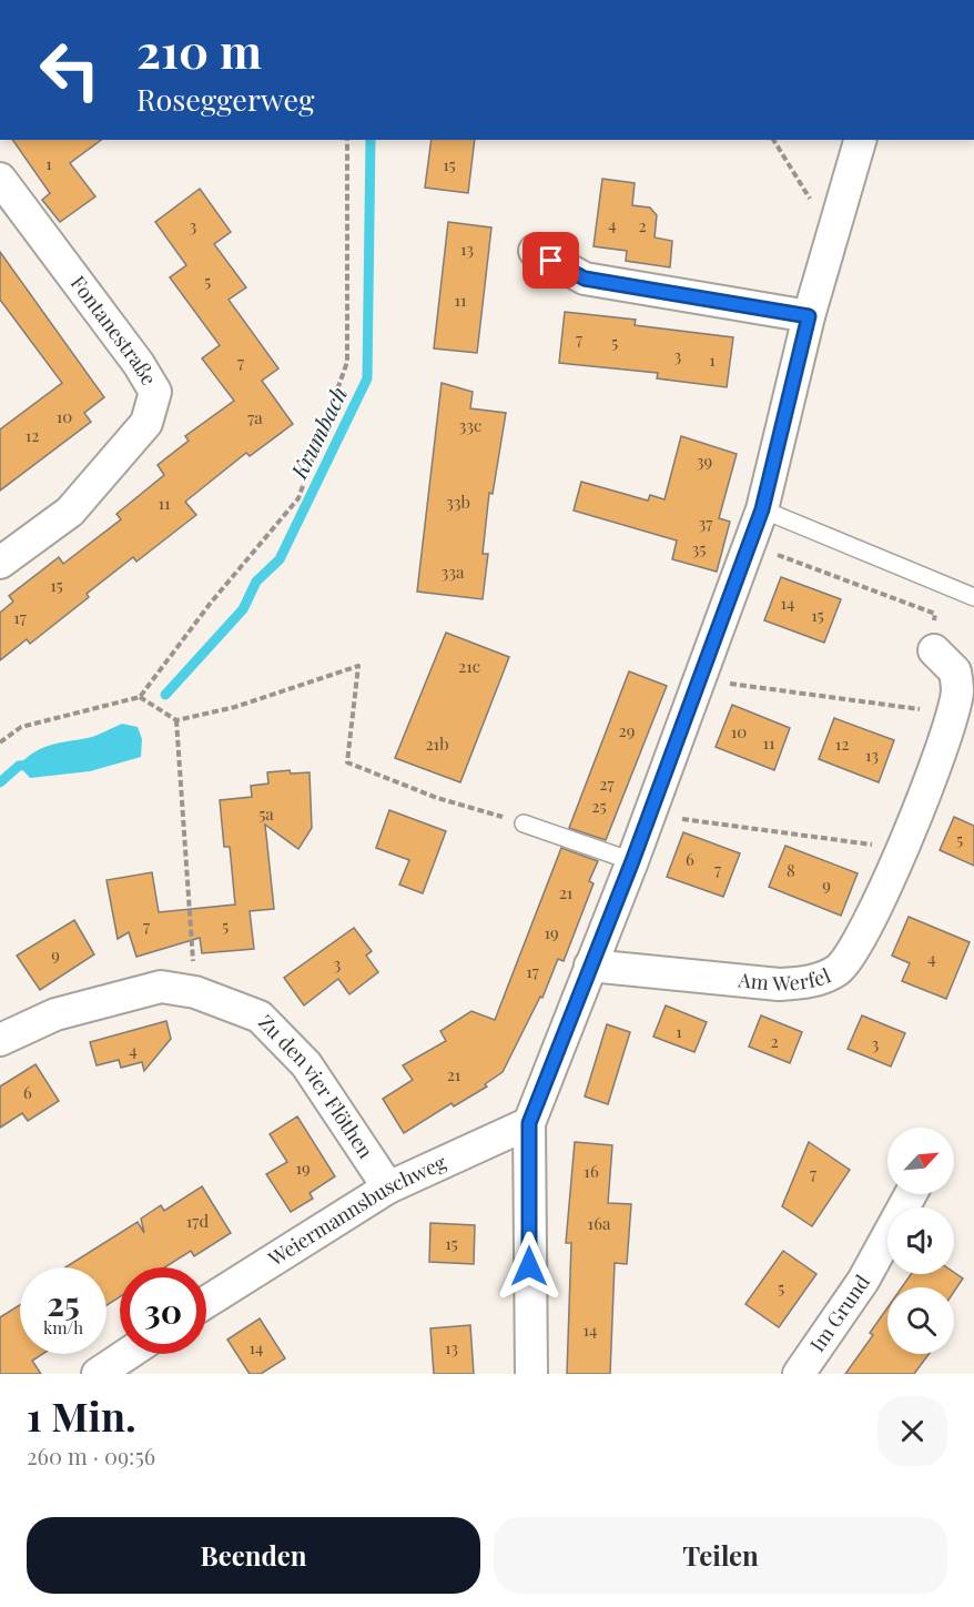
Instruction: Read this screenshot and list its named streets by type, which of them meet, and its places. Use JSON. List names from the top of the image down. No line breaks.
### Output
{"streets":{"street":["Fontanestraße","Am Werfel","Zu den vier Flöthen","Weiermannsbuschweg","Im Grund"]},"crossings":[["Zu den vier Flöthen","Weiermannsbuschweg"]],"water":["Krumbach"],"house_numbers":["1","15","4","3","2","13","5","11","7","5","3","1","7","10","7a","33c","12","39","33b","11","37","35","33a","15","14","15","17","21c","29","10","11","21b","12","13","27","25","5a","5","6","7","8","9","21","7","5","19","9","4","3","17","1","2","3","4","21","6","19","16","7","17d","16a","15","5","14","14","13"],"north":"top right","page":{"turn":["210 m","Roseggerweg"],"speed":"25 km/h","limit":"30","heading":["1 Min.","260 m · 09:56"],"buttons":["Beenden","Teilen"]}}
